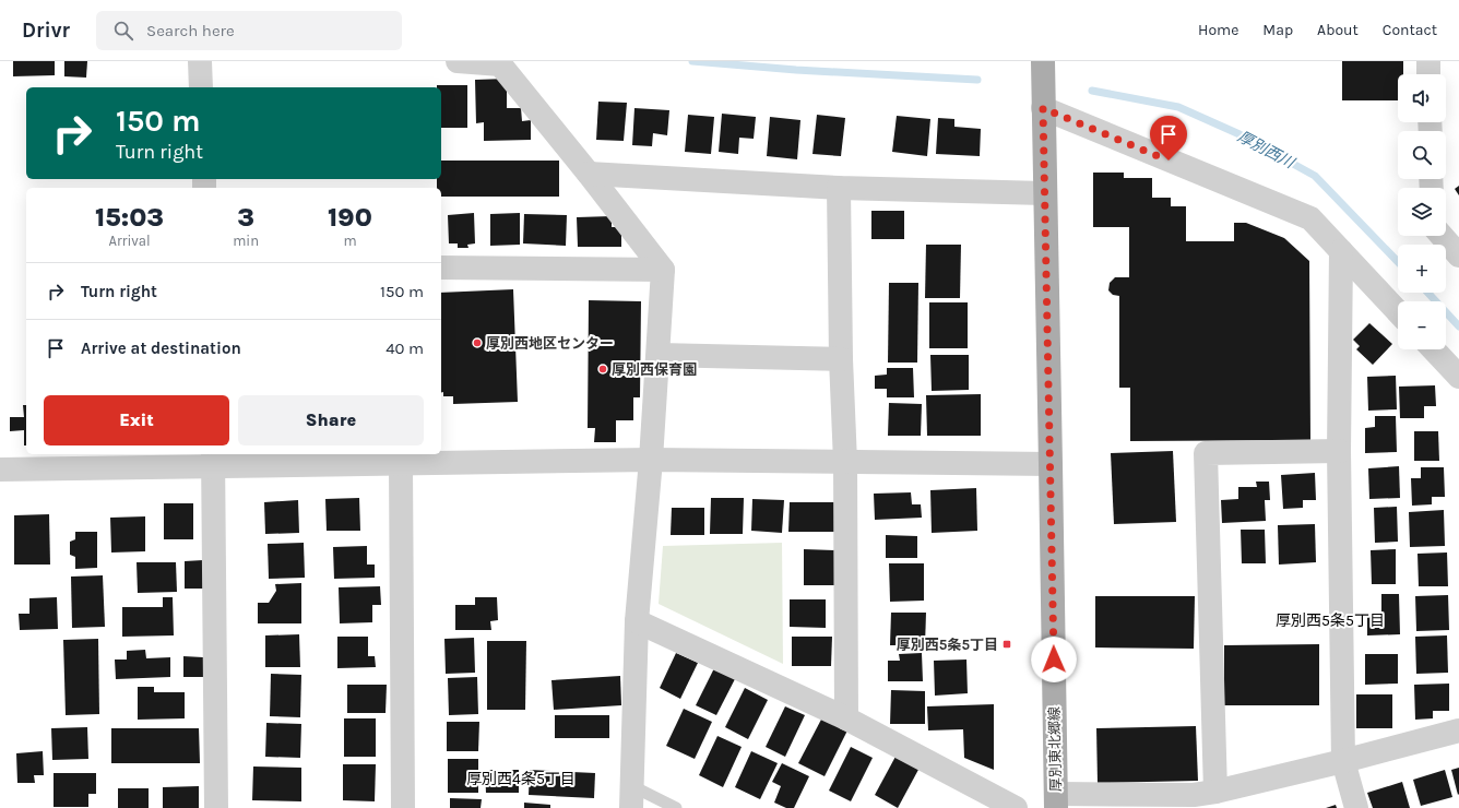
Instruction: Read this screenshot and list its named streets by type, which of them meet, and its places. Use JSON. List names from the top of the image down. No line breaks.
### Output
{"streets":{"main road":["厚別東北郷線"]},"districts":["厚別西5条5丁目","厚別西4条5丁目"],"water":["厚別西川"],"places":{"other":["厚別西地区センター","厚別西保育園"],"transit":["厚別西5条5丁目"]},"page":{"header":"Drivr","search":"Search here","nav":["Home","Map","About","Contact"],"map_buttons":["+","−"],"turn":["150 m","Turn right"],"eta":["15:03","Arrival","3","min","190","m"],"list":[{"name":"Turn right","value":"150 m"},{"name":"Arrive at destination","value":"40 m"}],"buttons":["Exit","Share"]}}
